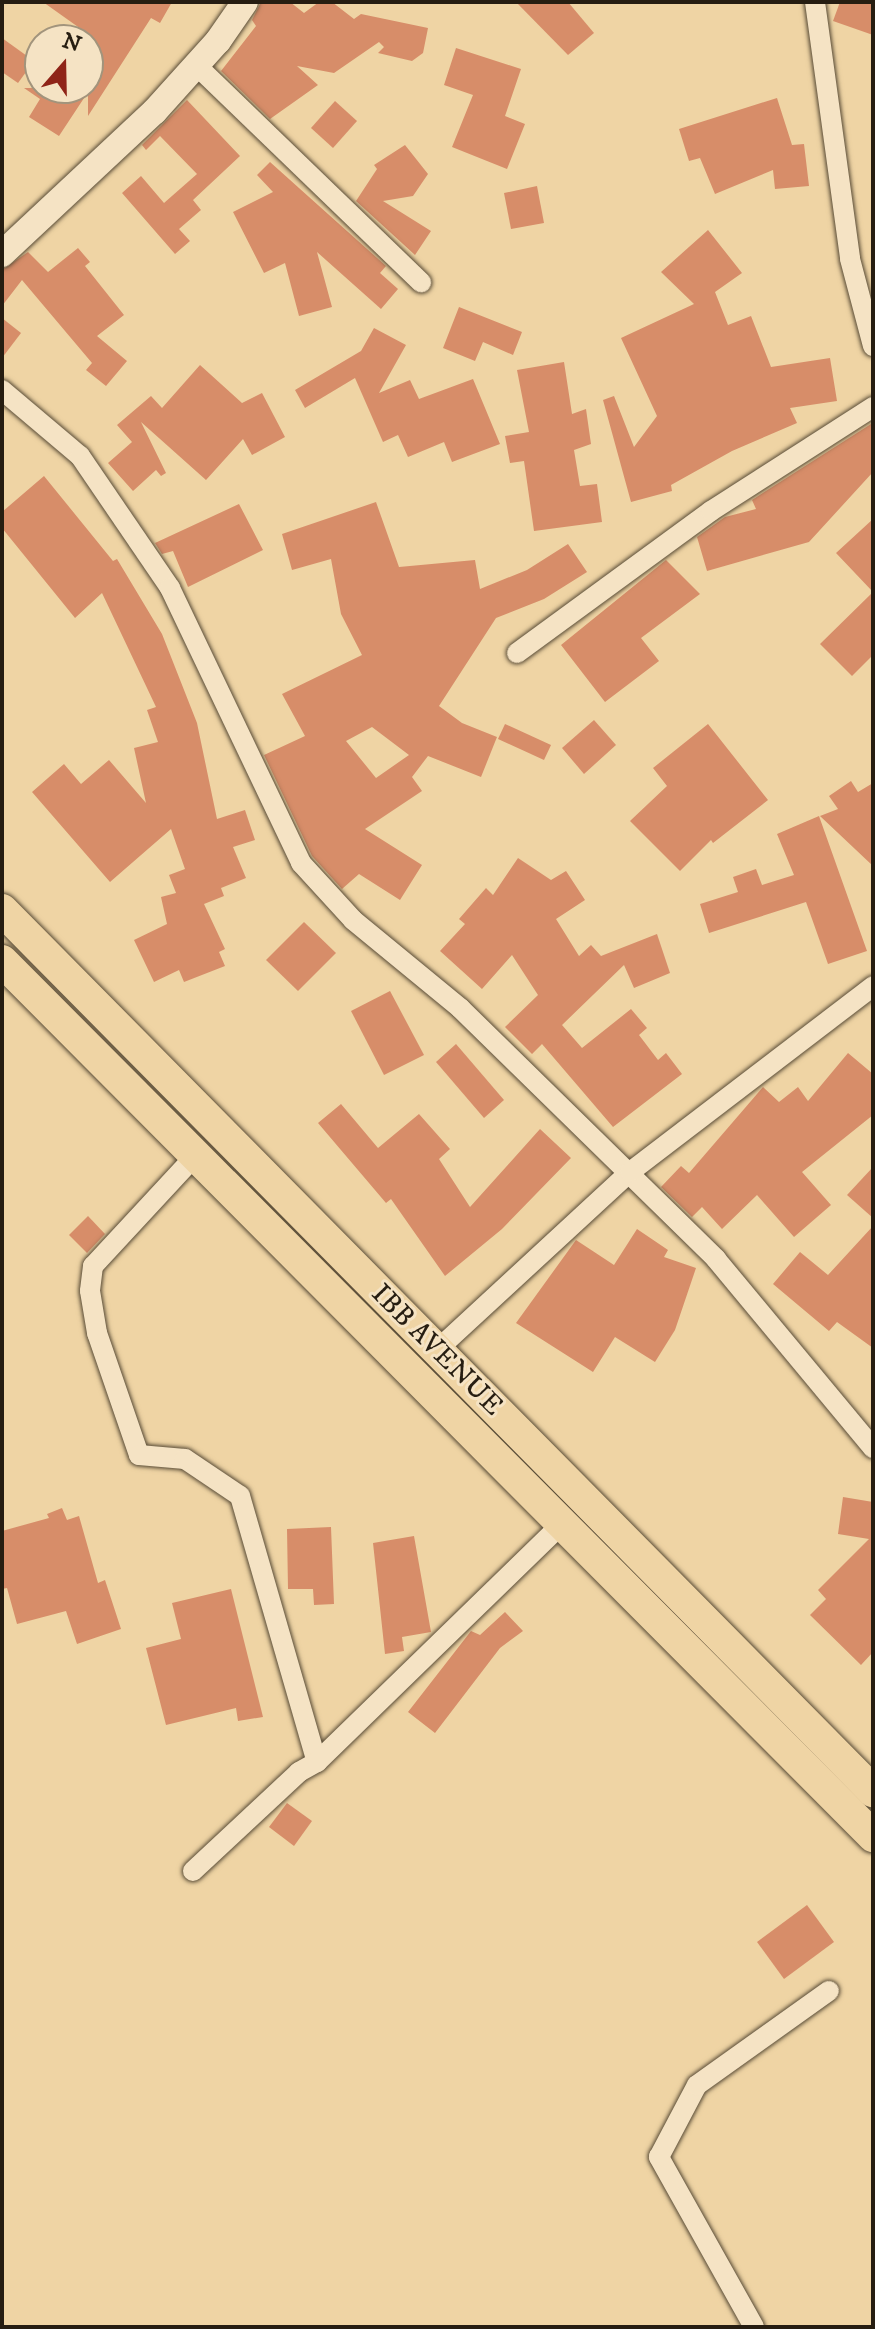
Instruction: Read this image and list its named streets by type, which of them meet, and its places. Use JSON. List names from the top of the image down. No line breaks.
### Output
{"streets":{"main road":["IBB AVENUE"]},"north":"top"}
